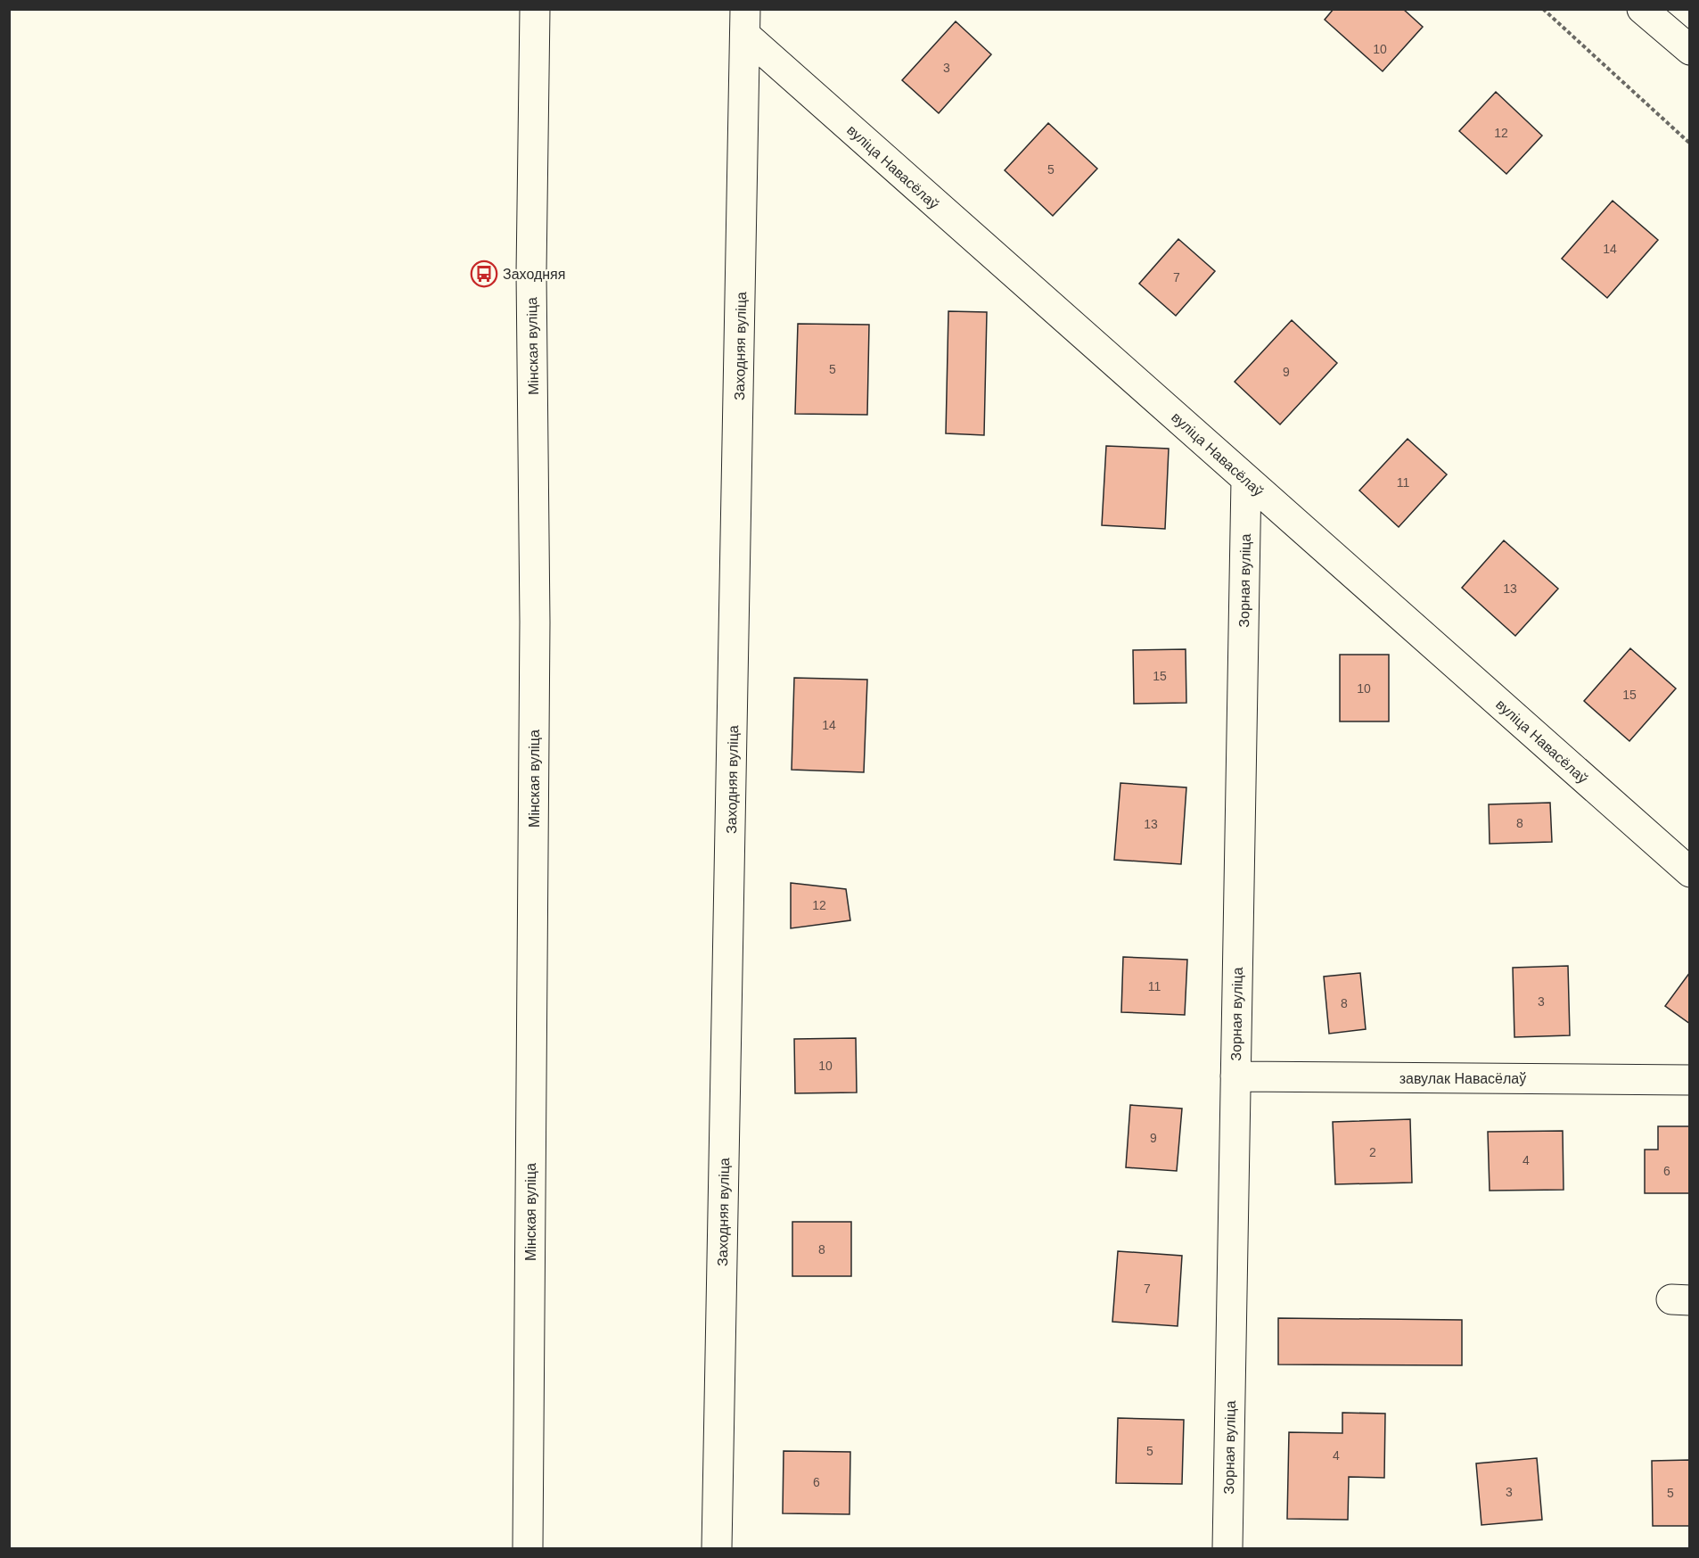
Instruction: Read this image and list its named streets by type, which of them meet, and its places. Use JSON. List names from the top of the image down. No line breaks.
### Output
{"streets":{"street":["вуліца Навасёлаў","Мінская вуліца","Заходняя вуліца","Зорная вуліца","завулак Навасёлаў"]},"crossings":[["вуліца Навасёлаў","Заходняя вуліца"],["вуліца Навасёлаў","Зорная вуліца"],["Зорная вуліца","завулак Навасёлаў"]],"places":{"bus stop":["Заходняя"]},"house_numbers":["10","3","12","5","14","7","5","9","11","13","15","10","15","14","8","13","12","11","3","8","10","9","2","4","6","8","7","5","4","6","3","5"]}
